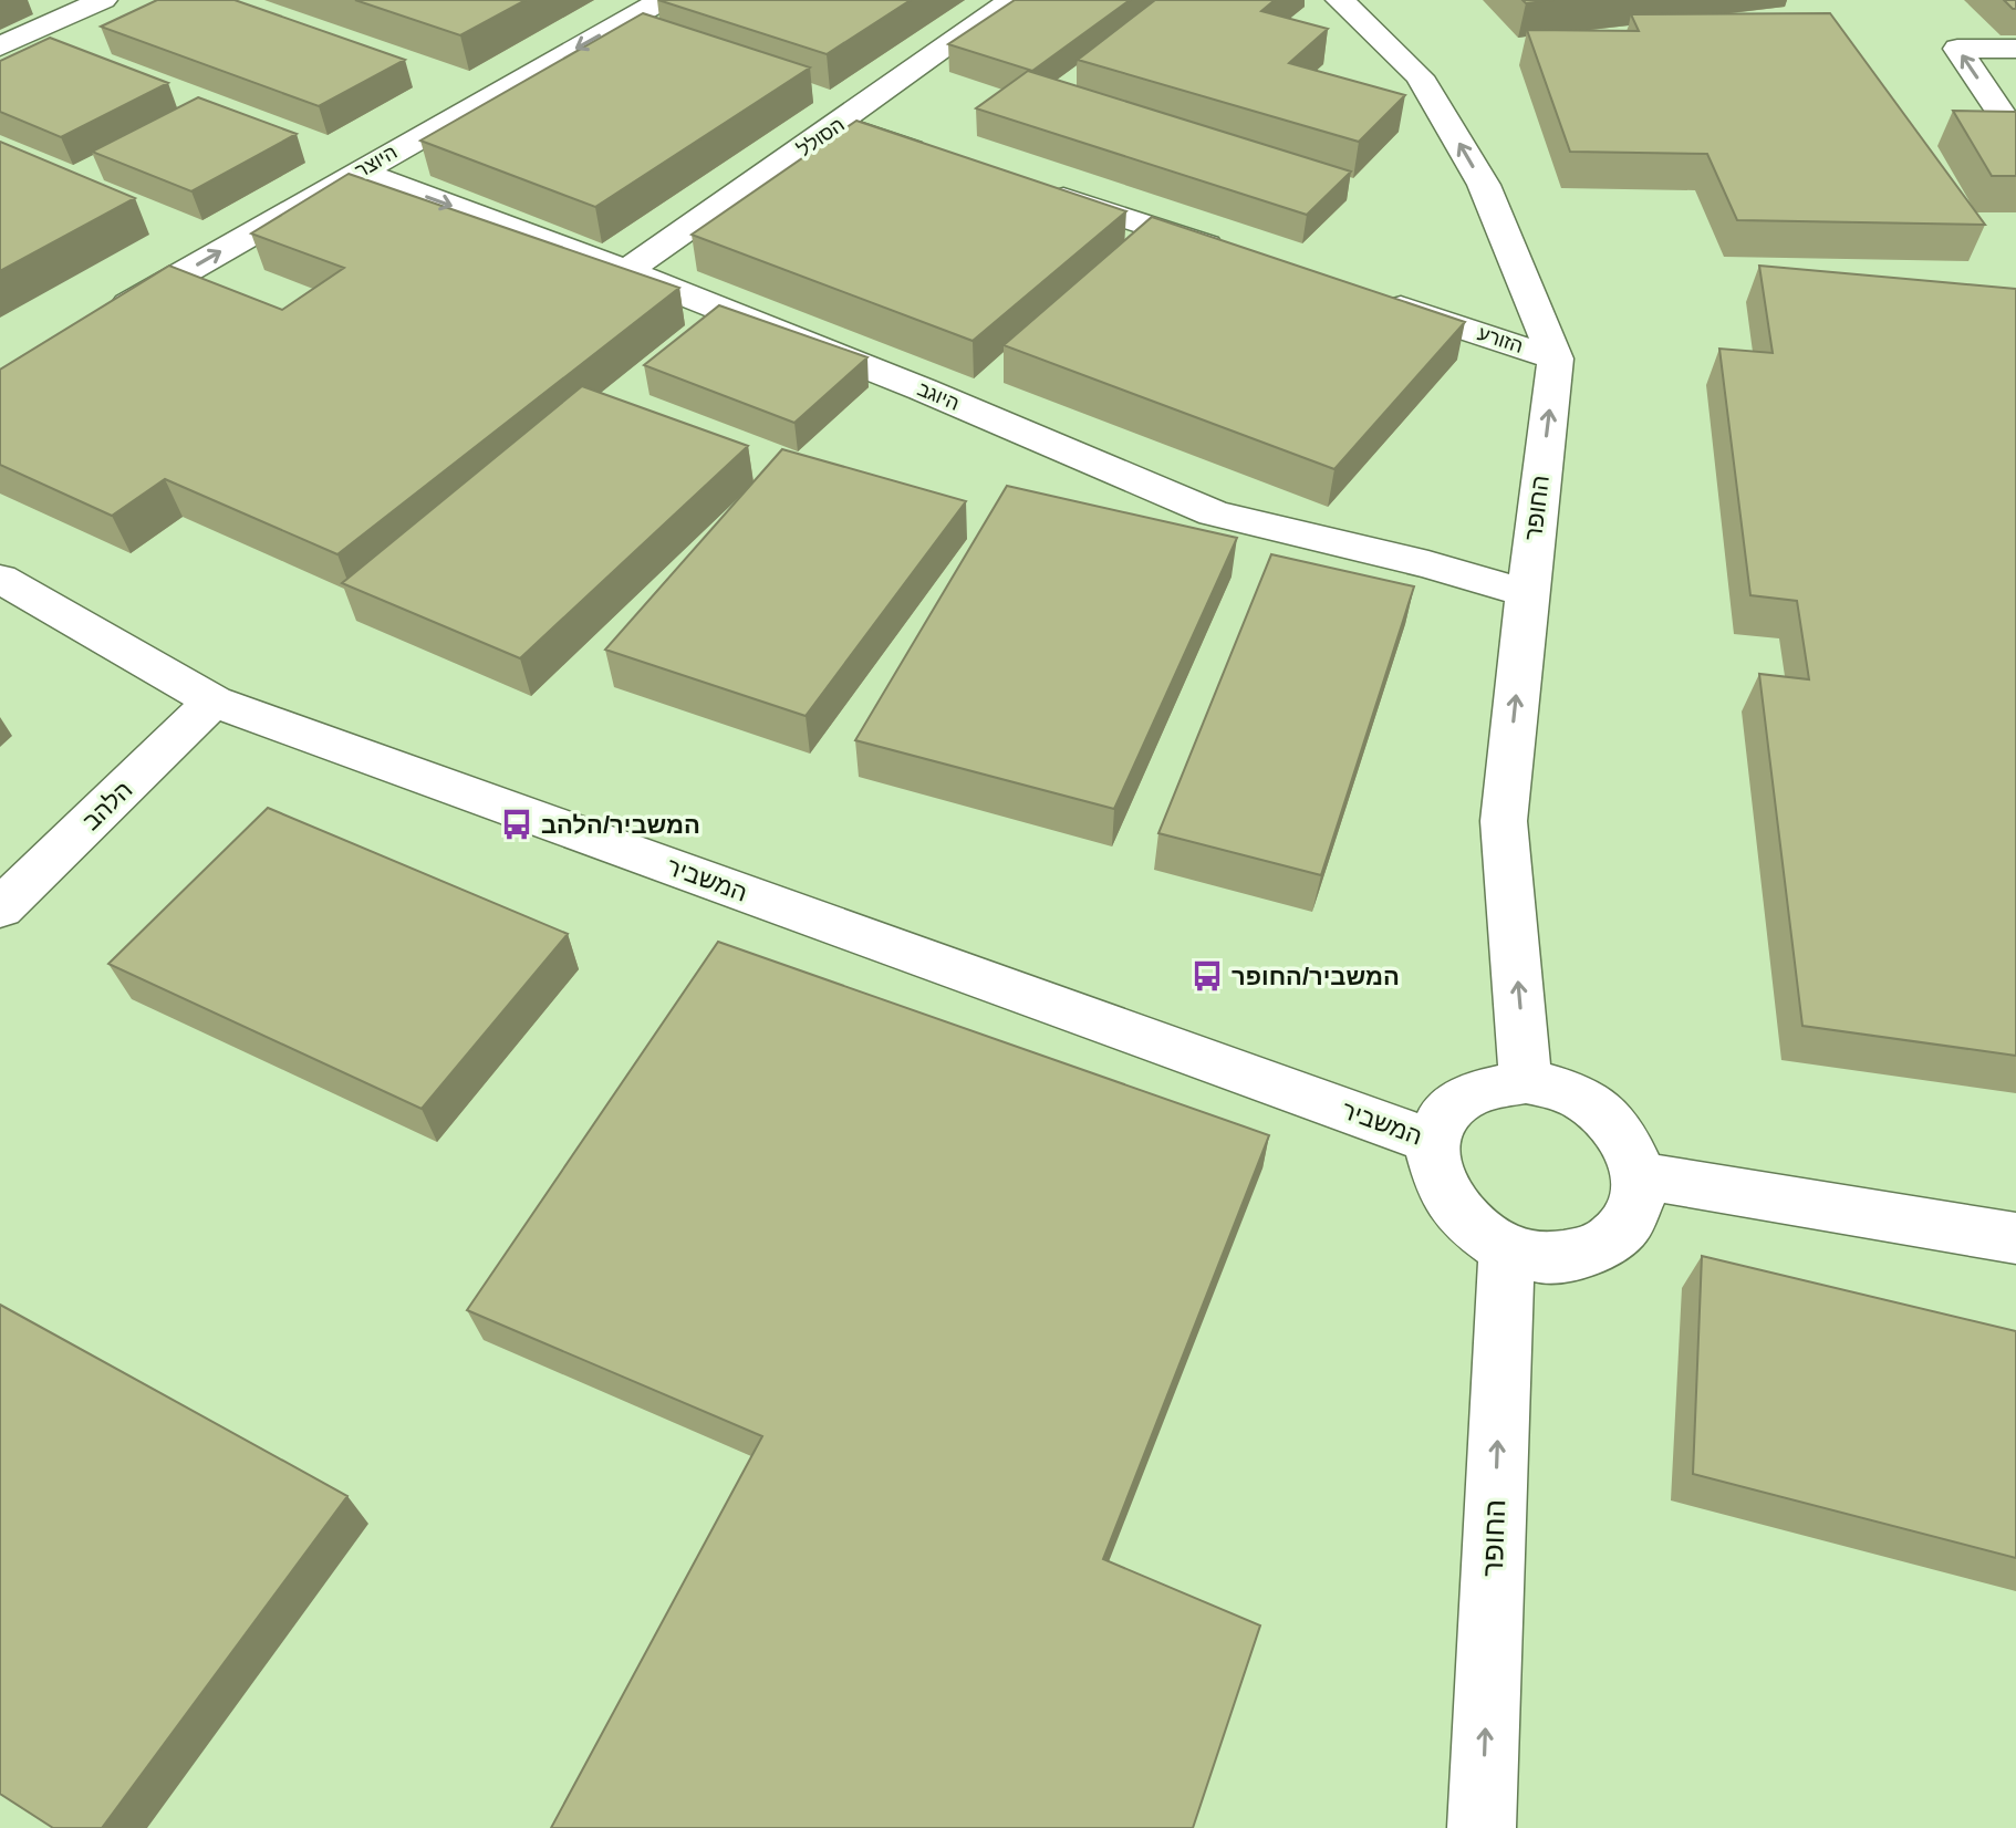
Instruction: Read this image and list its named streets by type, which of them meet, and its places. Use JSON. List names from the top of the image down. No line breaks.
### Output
{"streets":{"street":["הסולל","היוצר","הזורע","היוגב","החופר","הלהב","המשביר"]},"crossings":[["הסולל","היוגב"],["היוצר","היוגב"],["הזורע","החופר"],["היוגב","החופר"],["החופר","המשביר"],["הלהב","המשביר"]],"one_way":["החופר"],"places":{"bus stop":["המשביר/הלהב","המשביר/החופר"]}}
